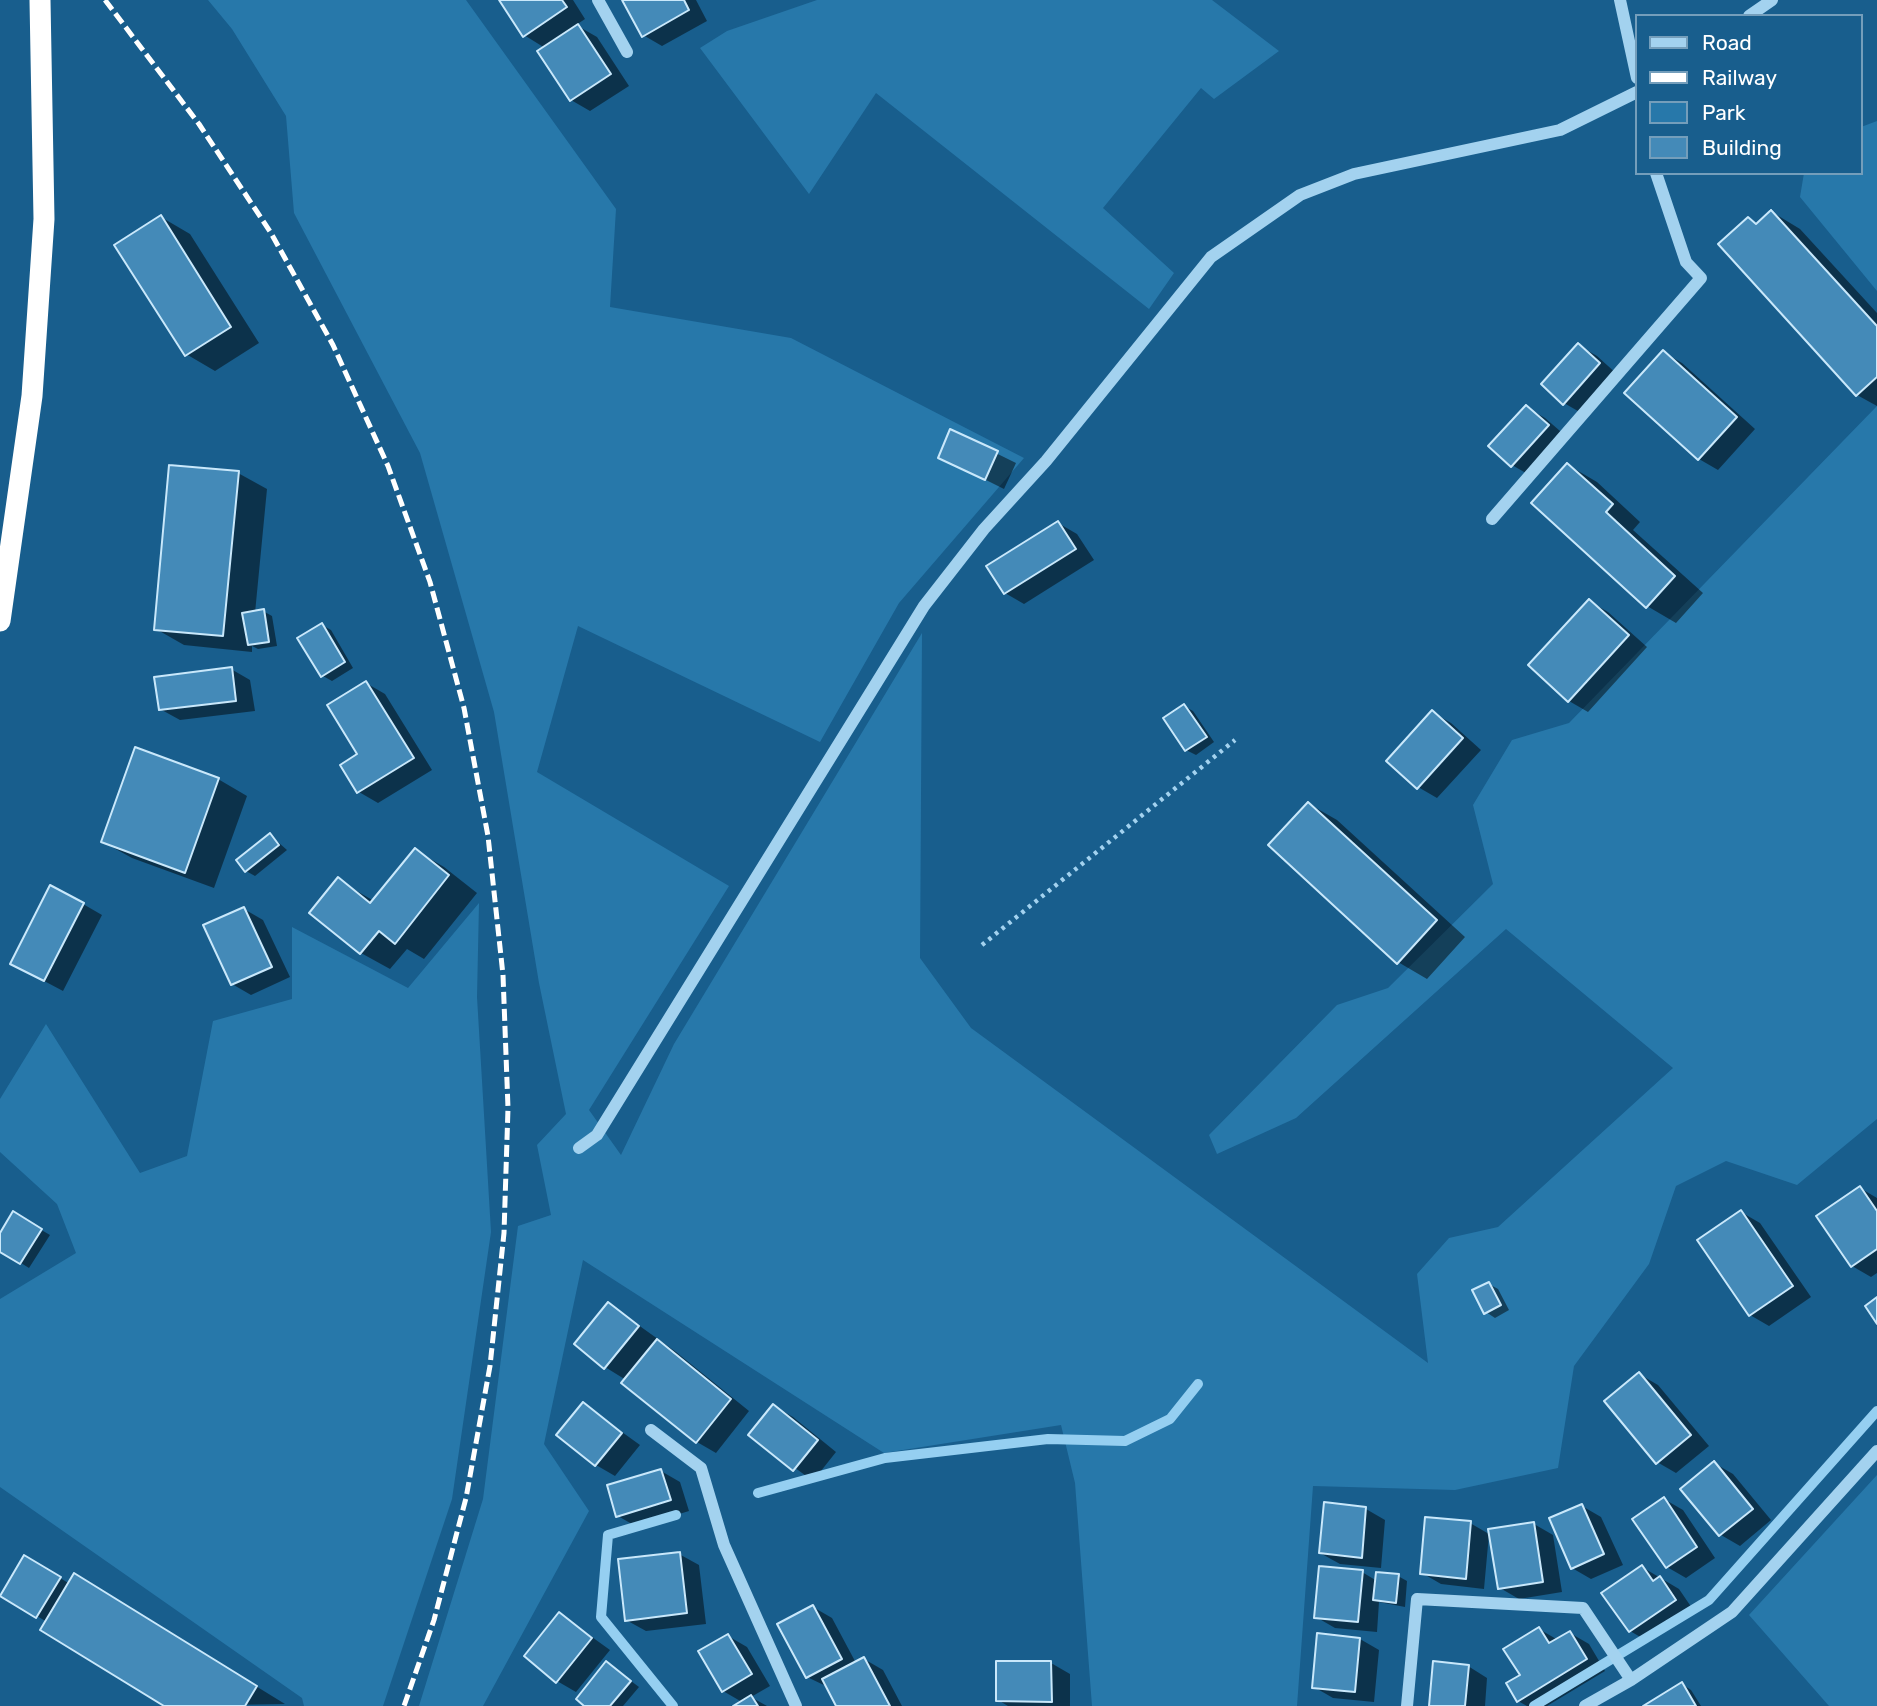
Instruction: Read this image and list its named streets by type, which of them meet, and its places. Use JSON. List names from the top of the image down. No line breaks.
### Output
{"legend":["Road","Railway","Park","Building"]}
